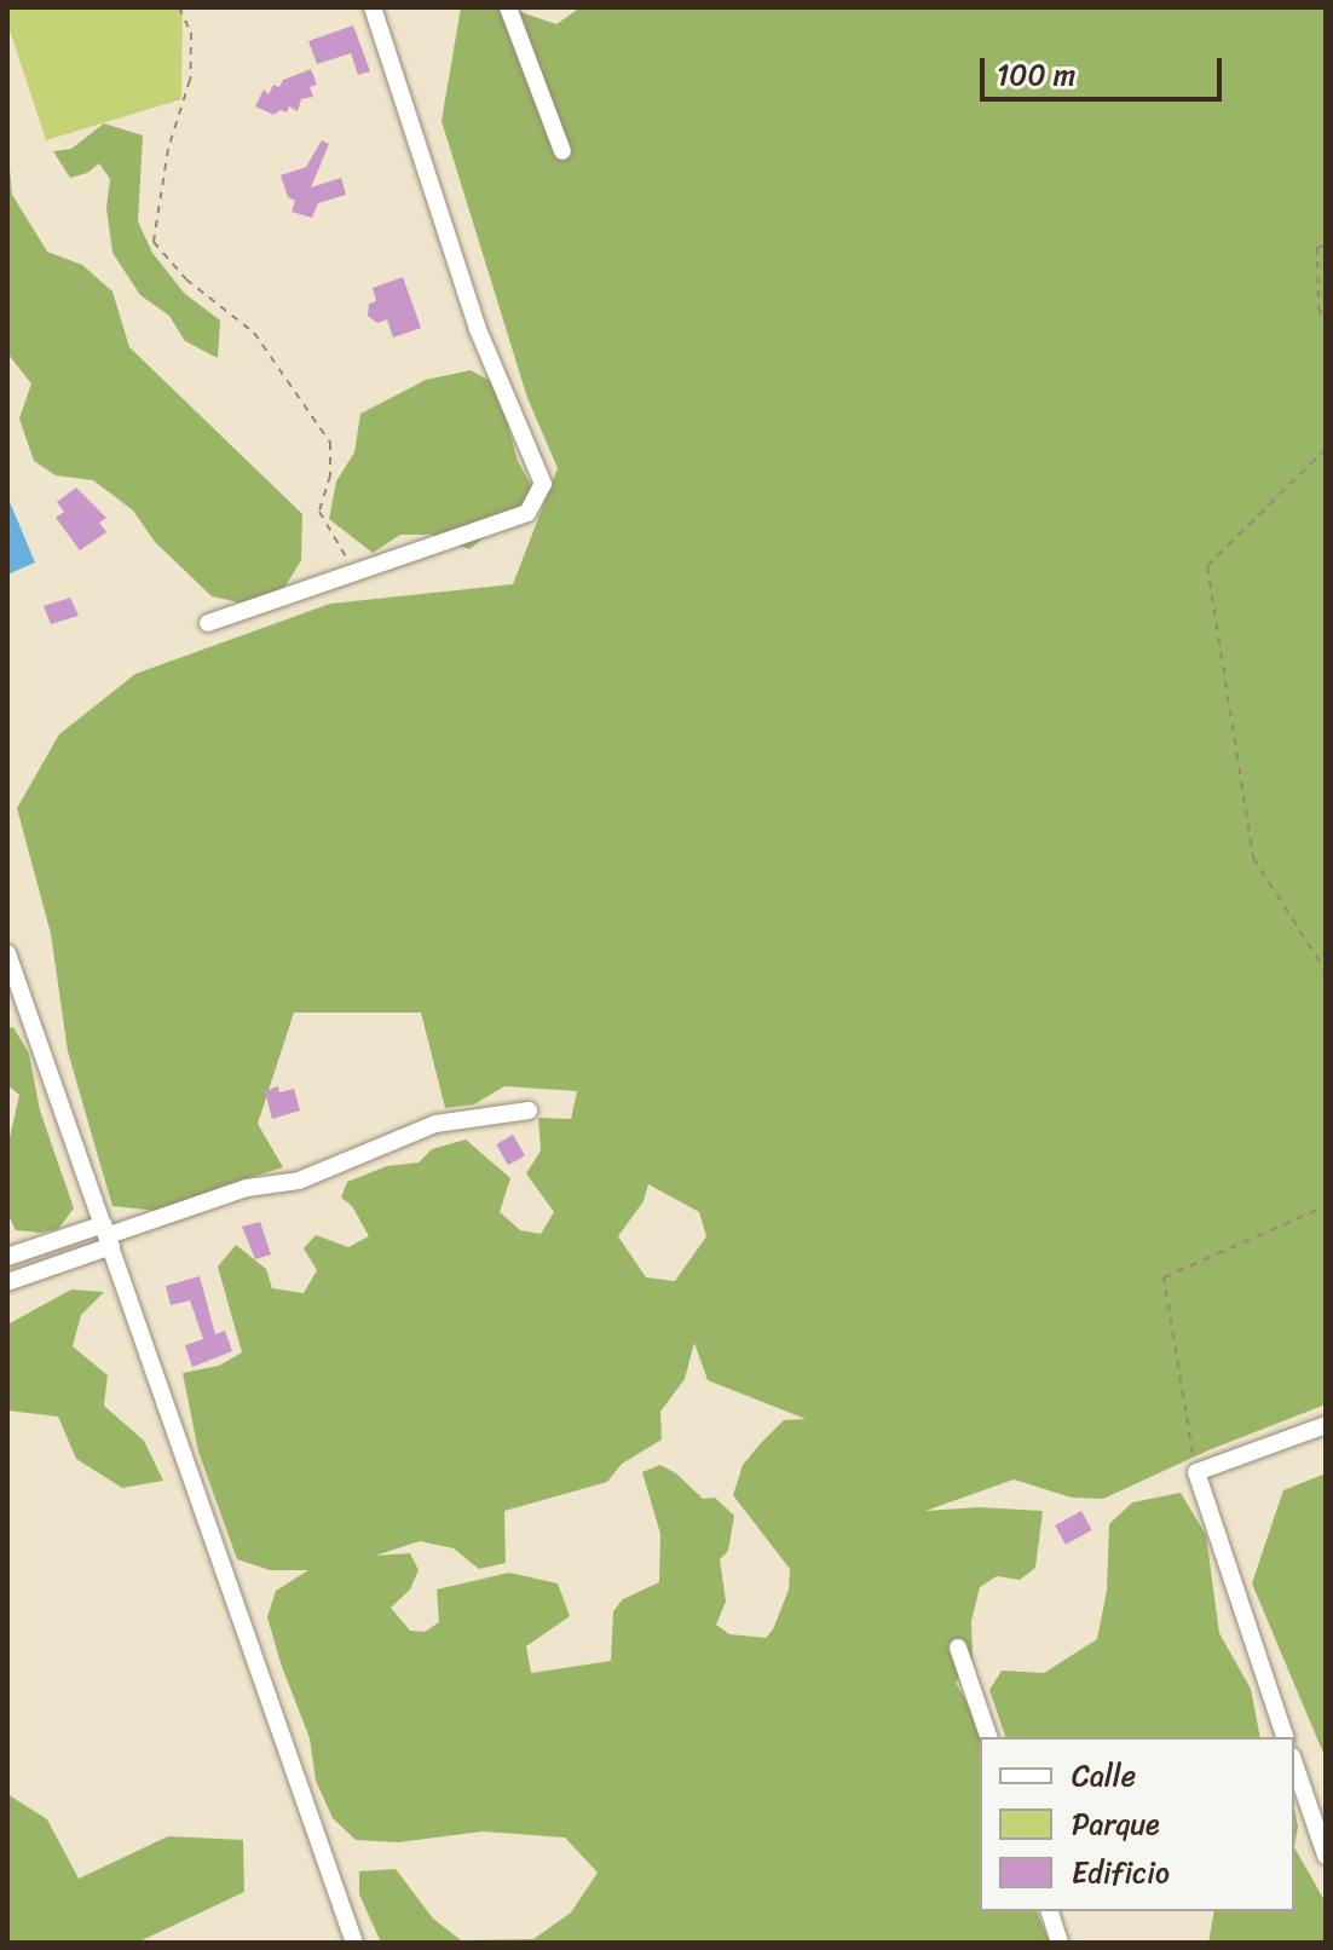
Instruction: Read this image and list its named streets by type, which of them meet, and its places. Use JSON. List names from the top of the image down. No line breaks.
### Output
{"legend":["Calle","Parque","Edificio"],"scale_bar":"100 m"}
